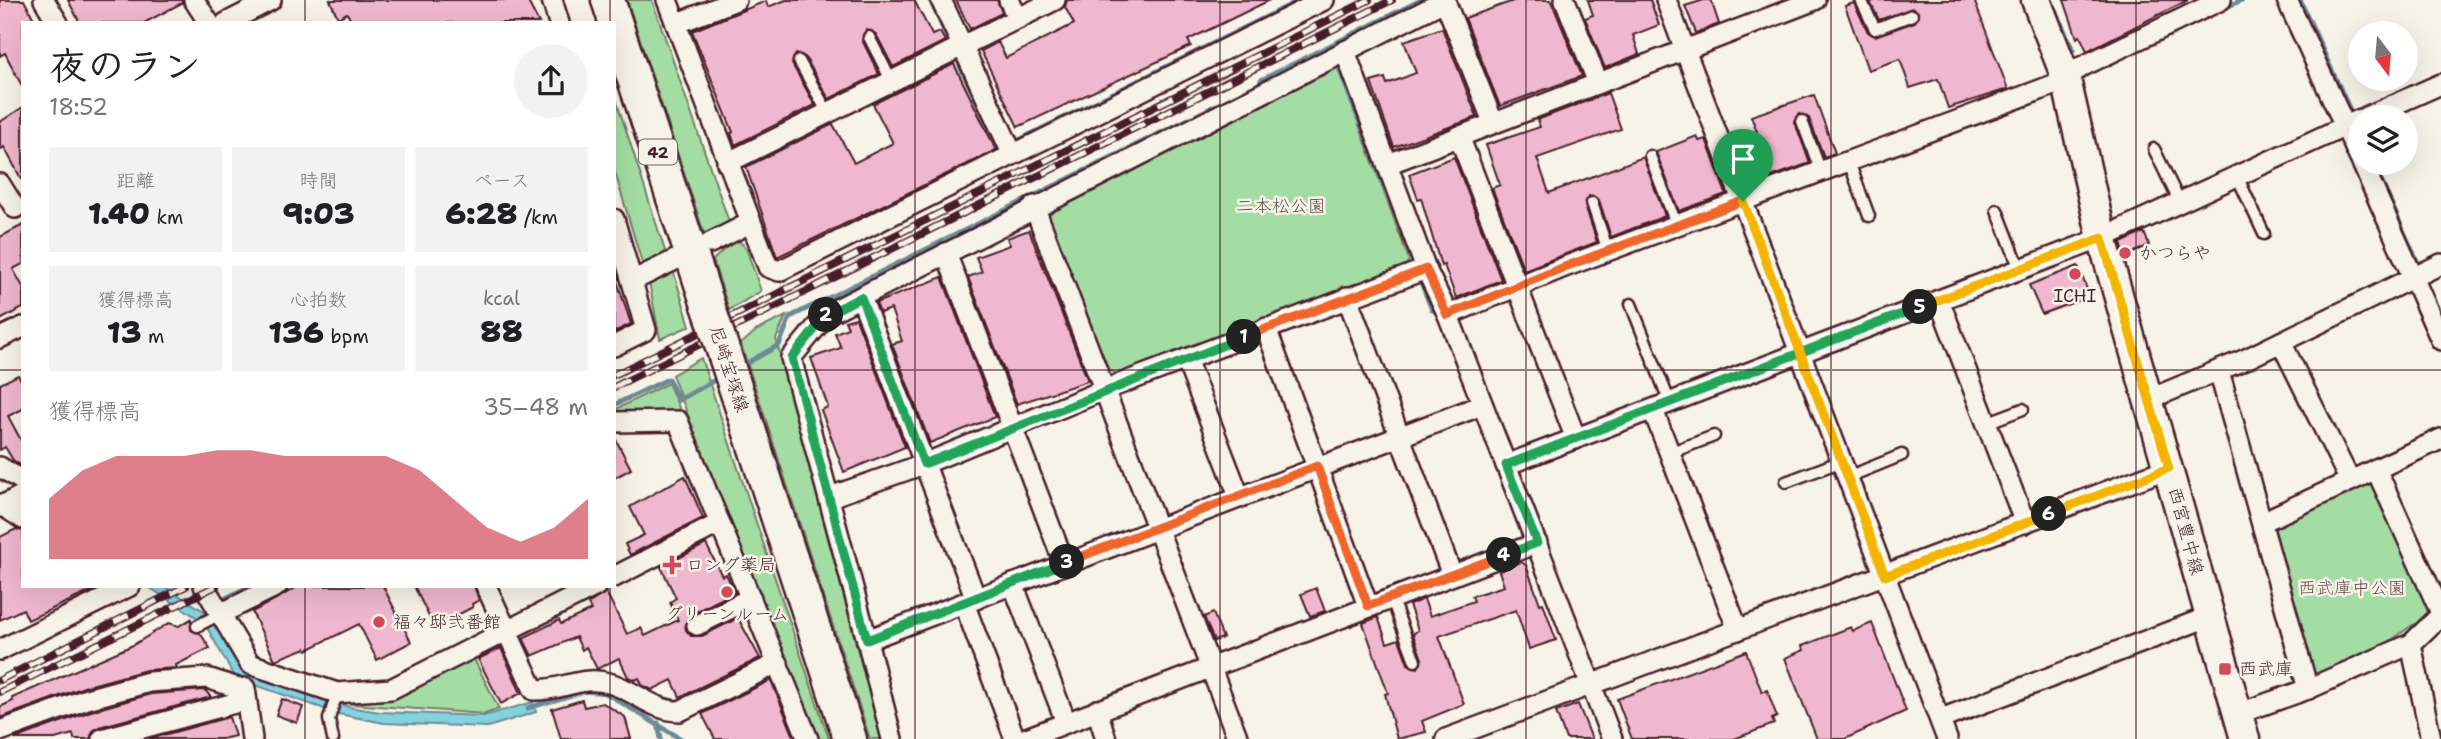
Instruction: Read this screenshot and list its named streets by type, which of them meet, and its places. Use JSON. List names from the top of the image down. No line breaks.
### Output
{"streets":{"main road":["42","尼崎宝塚線","西宮豊中線"]},"parks":["二本松公園","西武庫中公園"],"places":{"other":["かつらや","ICHI","グリーンルーム","福々邸弐番館"],"health":["ロング薬局"],"transit":["西武庫"]},"north":"bottom","page":{"heading":["夜のラン","18:52"],"stats":[["距離","1.40 km"],["時間","9:03"],["ペース","6:28 /km"],["獲得標高","13 m"],["心拍数","136 bpm"],["kcal","88"]],"pins":["5","2","1","6","4","3"],"chart":["獲得標高","35–48 m"]}}
